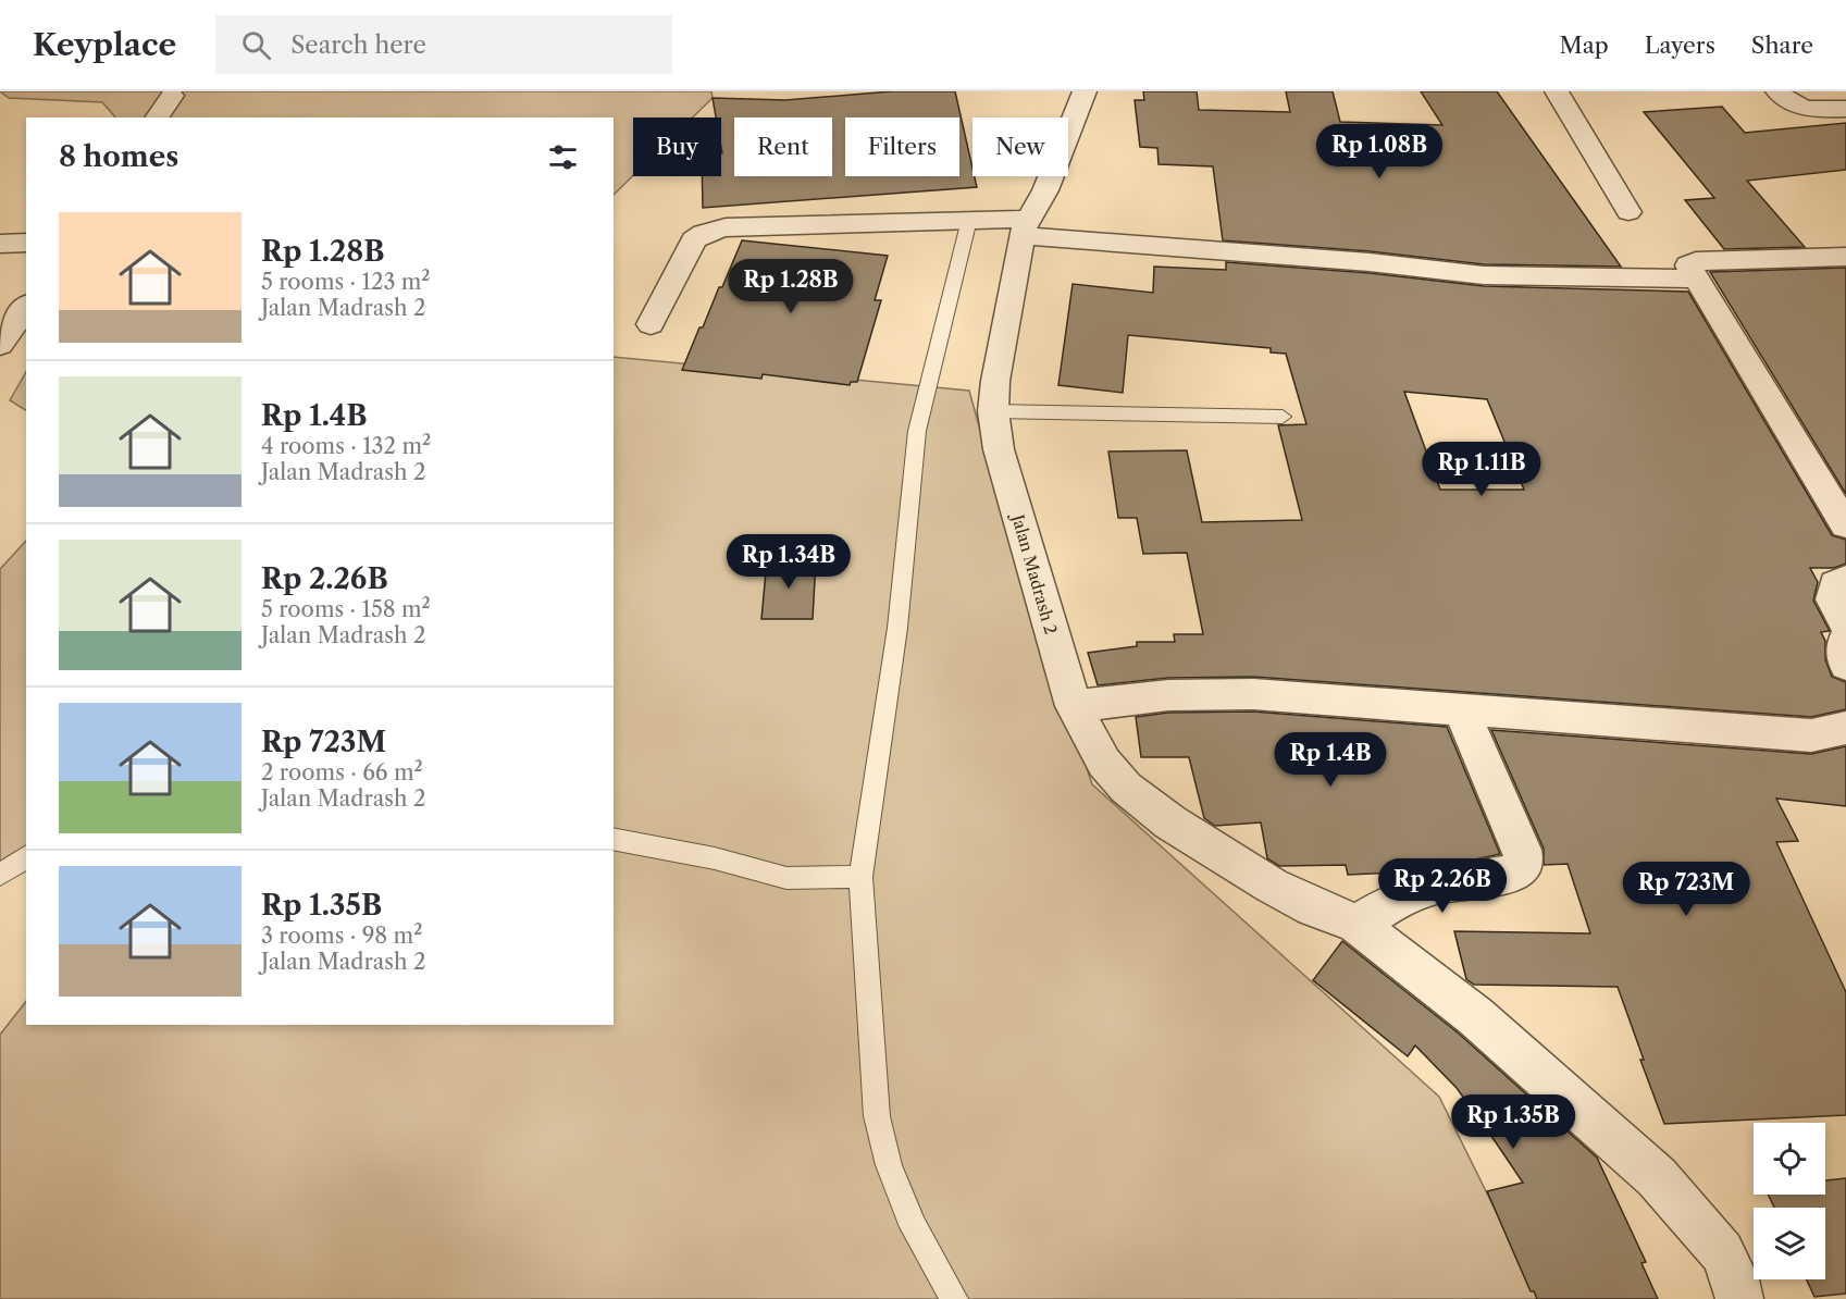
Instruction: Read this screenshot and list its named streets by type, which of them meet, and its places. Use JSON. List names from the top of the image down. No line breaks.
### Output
{"streets":{"street":["Jalan Madrash 2"]},"page":{"header":"Keyplace","search":"Search here","nav":["Map","Layers","Share"],"chip":["Buy","Rent","Filters","New"],"heading":"8 homes","price":["Rp 1.08B","Rp 1.28B","Rp 1.11B","Rp 1.34B","Rp 1.4B","Rp 2.26B","Rp 723M","Rp 1.35B"],"list":[{"name":"Rp 1.28B","note":"5 rooms · 123 m² · Jalan Madrash 2"},{"name":"Rp 1.4B","note":"4 rooms · 132 m² · Jalan Madrash 2"},{"name":"Rp 2.26B","note":"5 rooms · 158 m² · Jalan Madrash 2"},{"name":"Rp 723M","note":"2 rooms · 66 m² · Jalan Madrash 2"},{"name":"Rp 1.35B","note":"3 rooms · 98 m² · Jalan Madrash 2"}]}}
